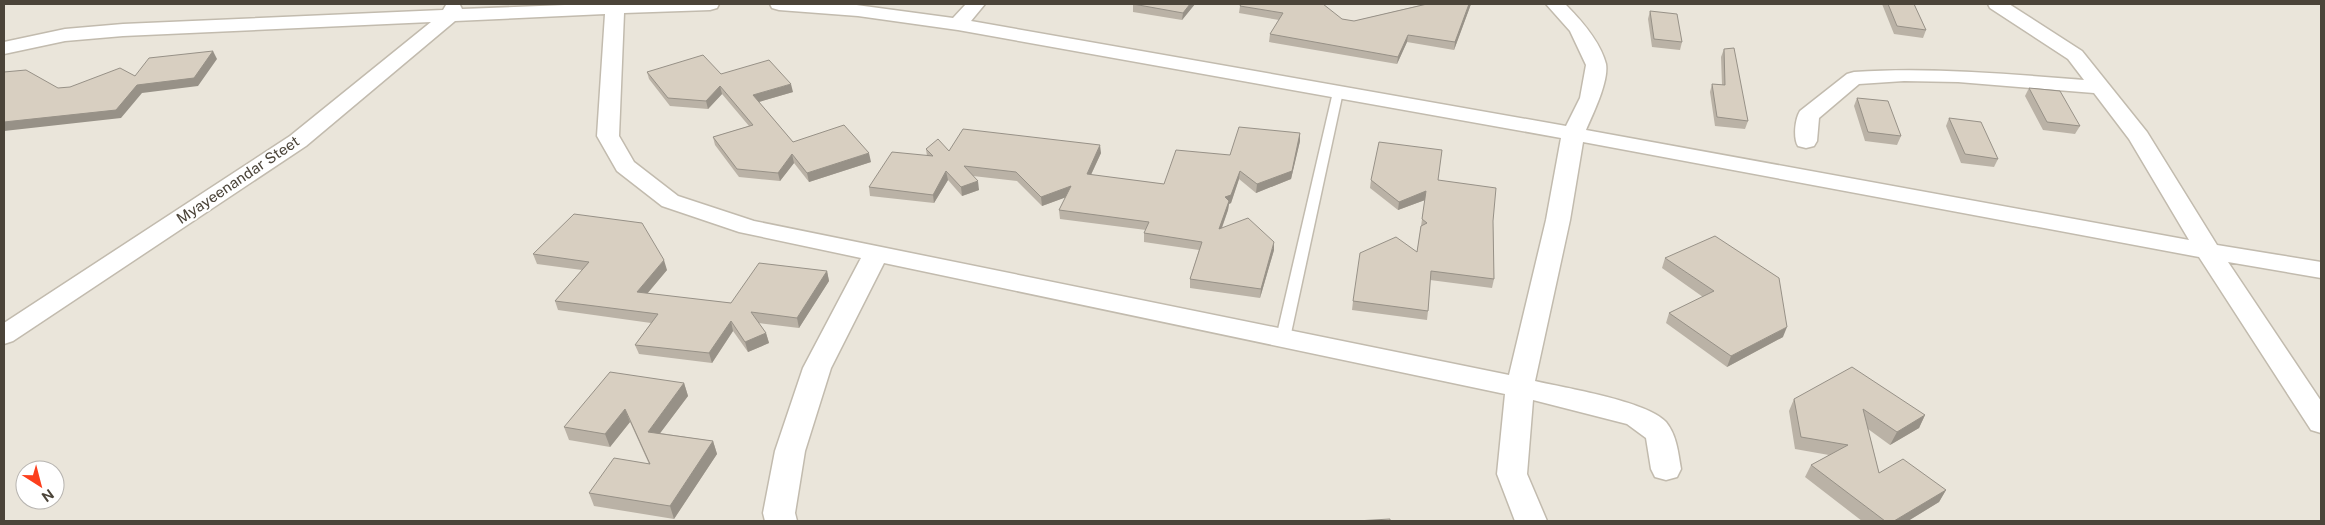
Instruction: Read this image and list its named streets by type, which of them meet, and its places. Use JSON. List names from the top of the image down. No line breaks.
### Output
{"streets":{"street":["Myayeenandar Steet"]},"north":"bottom right"}
